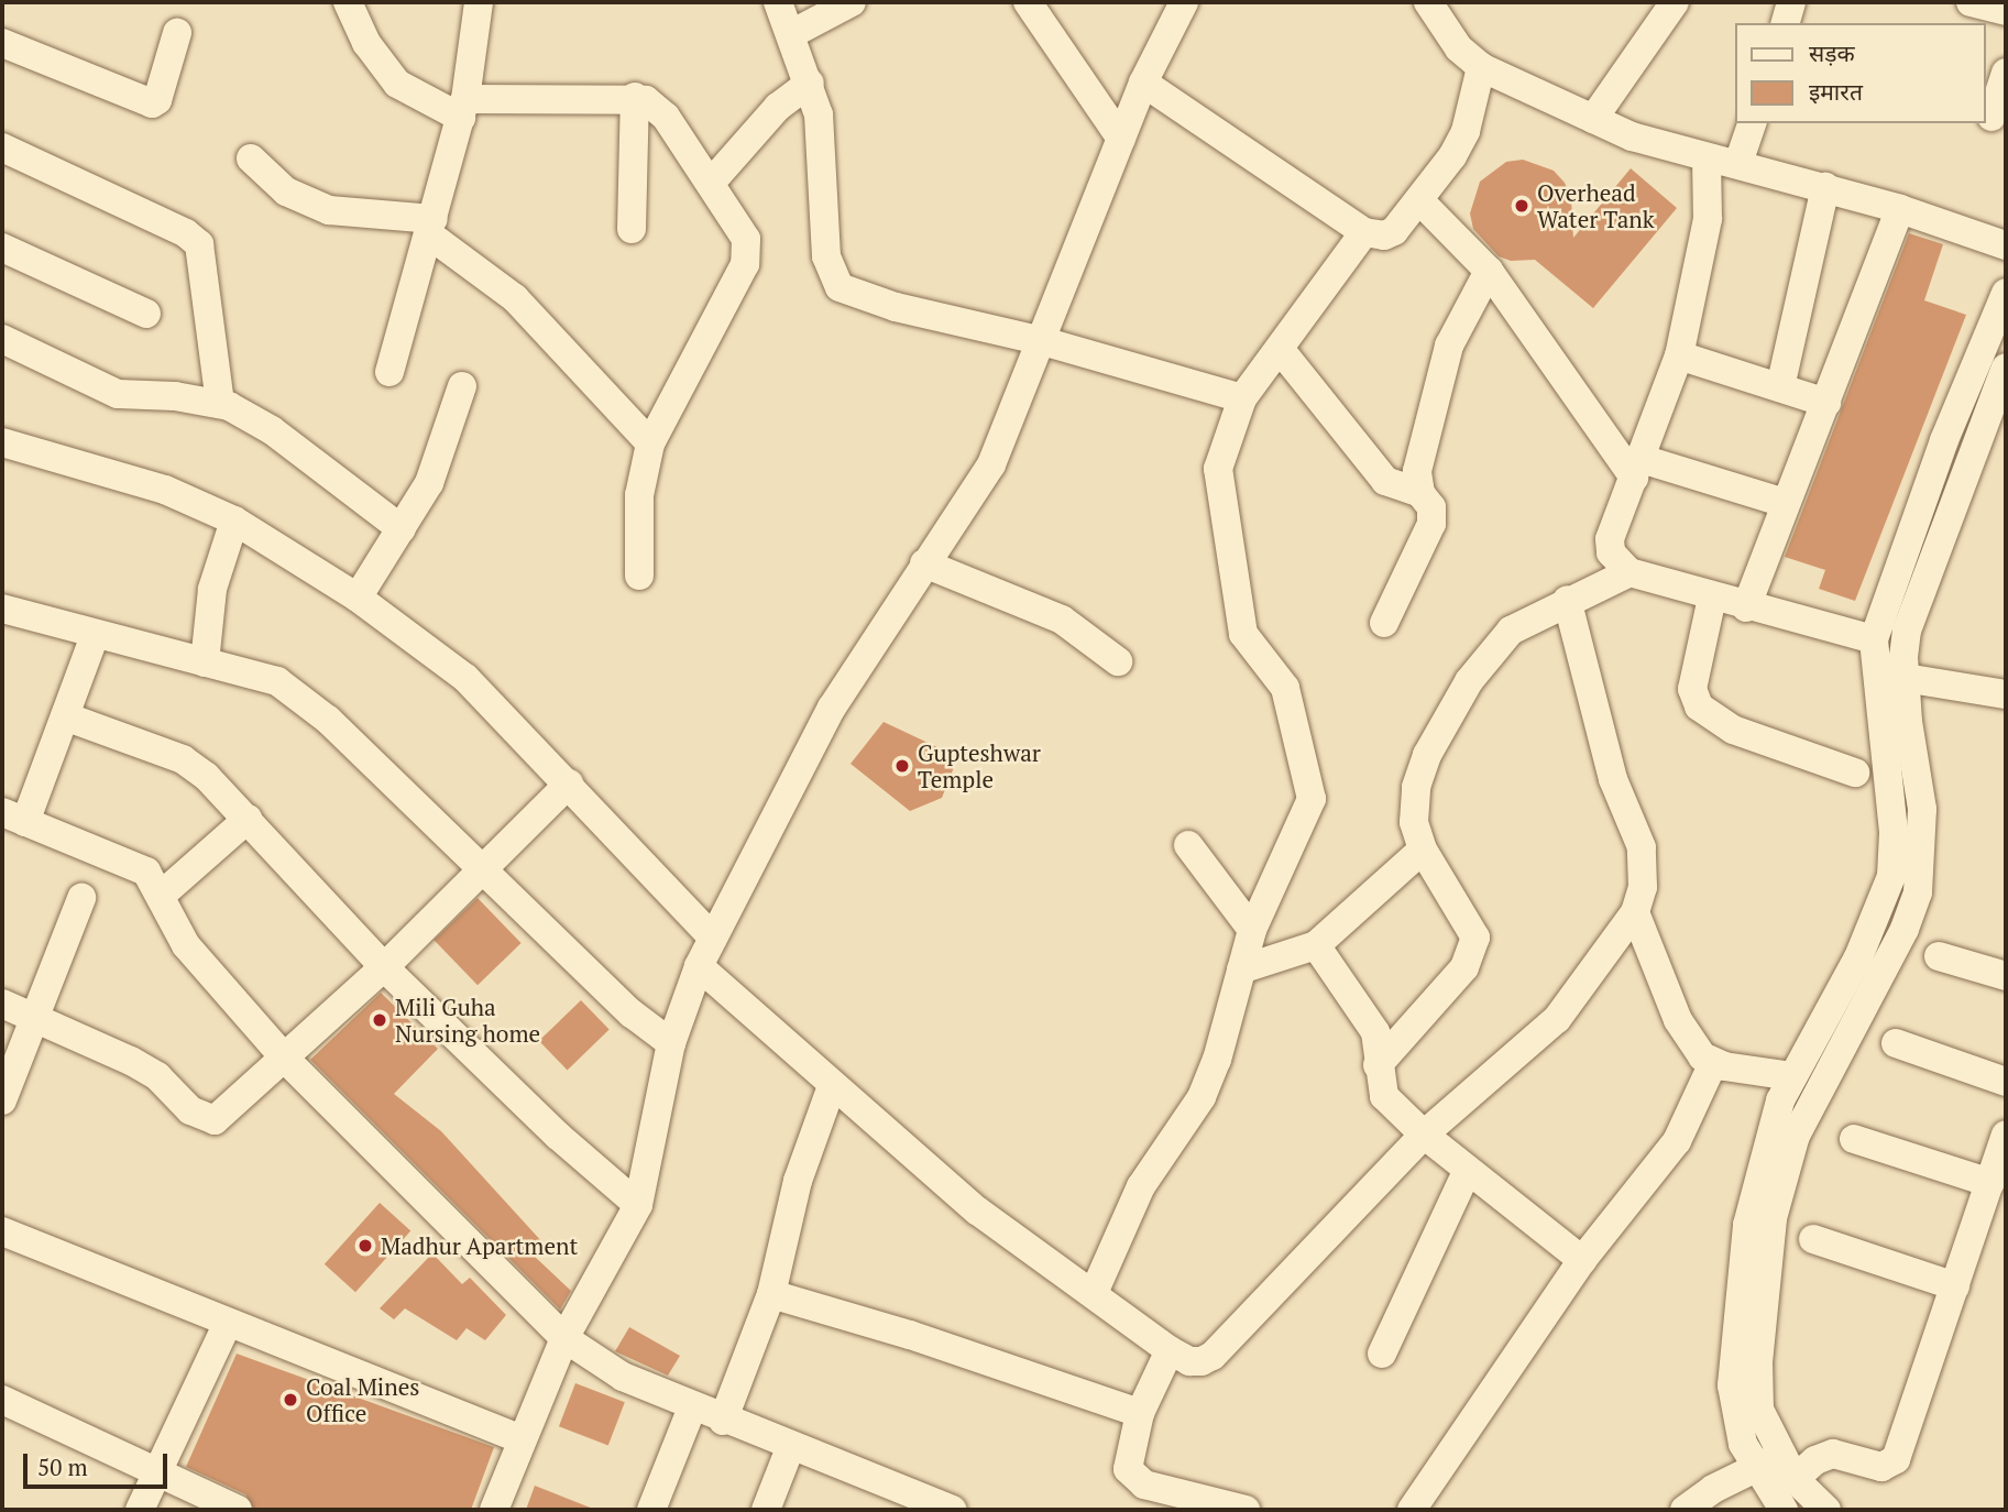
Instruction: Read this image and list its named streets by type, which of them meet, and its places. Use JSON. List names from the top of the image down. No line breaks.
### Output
{"places":["Overhead Water Tank","Gupteshwar Temple","Mili Guha Nursing home","Madhur Apartment","Coal Mines Office"],"legend":["सड़क","इमारत"],"scale_bar":"50 m"}
